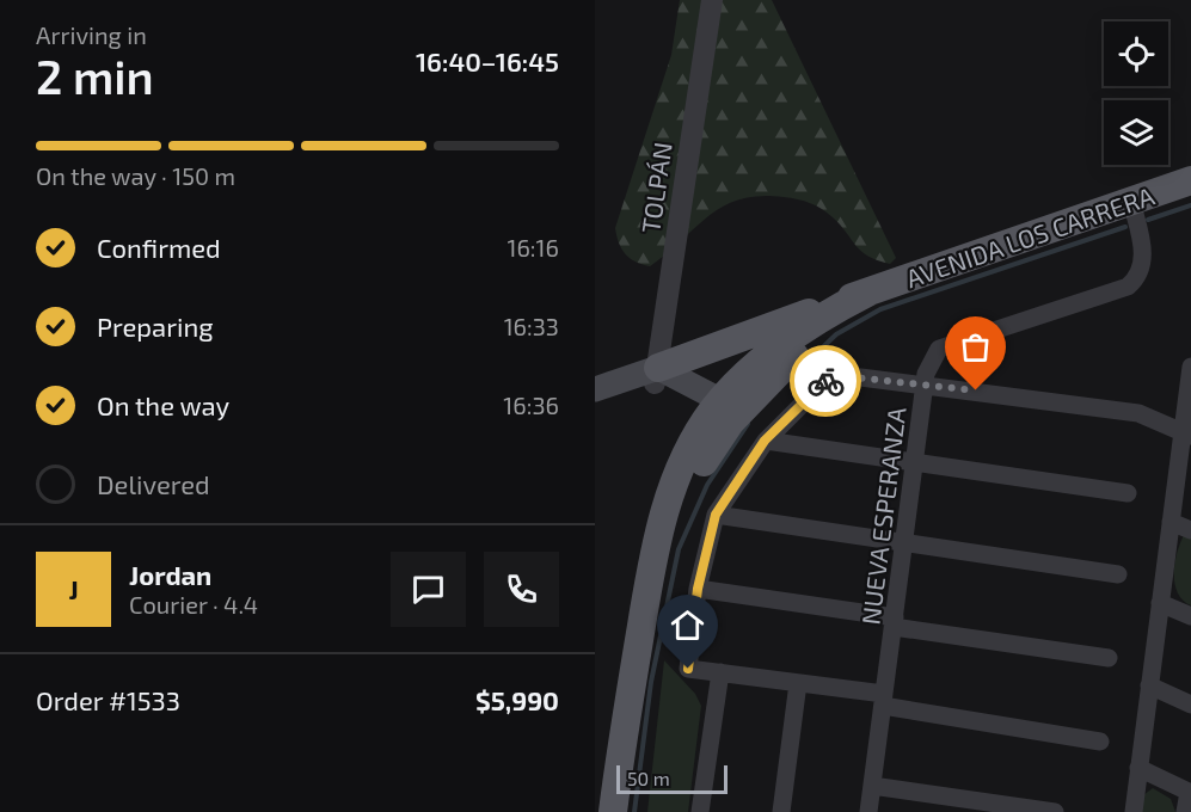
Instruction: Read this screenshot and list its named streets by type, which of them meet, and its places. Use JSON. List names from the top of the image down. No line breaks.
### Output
{"streets":{"main road":["AVENIDA LOS CARRERA"],"street":["TOLPÁN","NUEVA ESPERANZA"]},"crossings":[["TOLPÁN","AVENIDA LOS CARRERA"],["AVENIDA LOS CARRERA","NUEVA ESPERANZA"]],"scale_bar":"50 m","page":{"heading":["2 min","Arriving in","16:40–16:45"],"panel":["Jordan","Courier · 4.4","Order #1533","$5,990"],"bar":"On the way · 150 m","list":[["Confirmed","16:16"],["Preparing","16:33"],["On the way","16:36"],"Delivered"],"round":"J","scale":"50 m"}}
